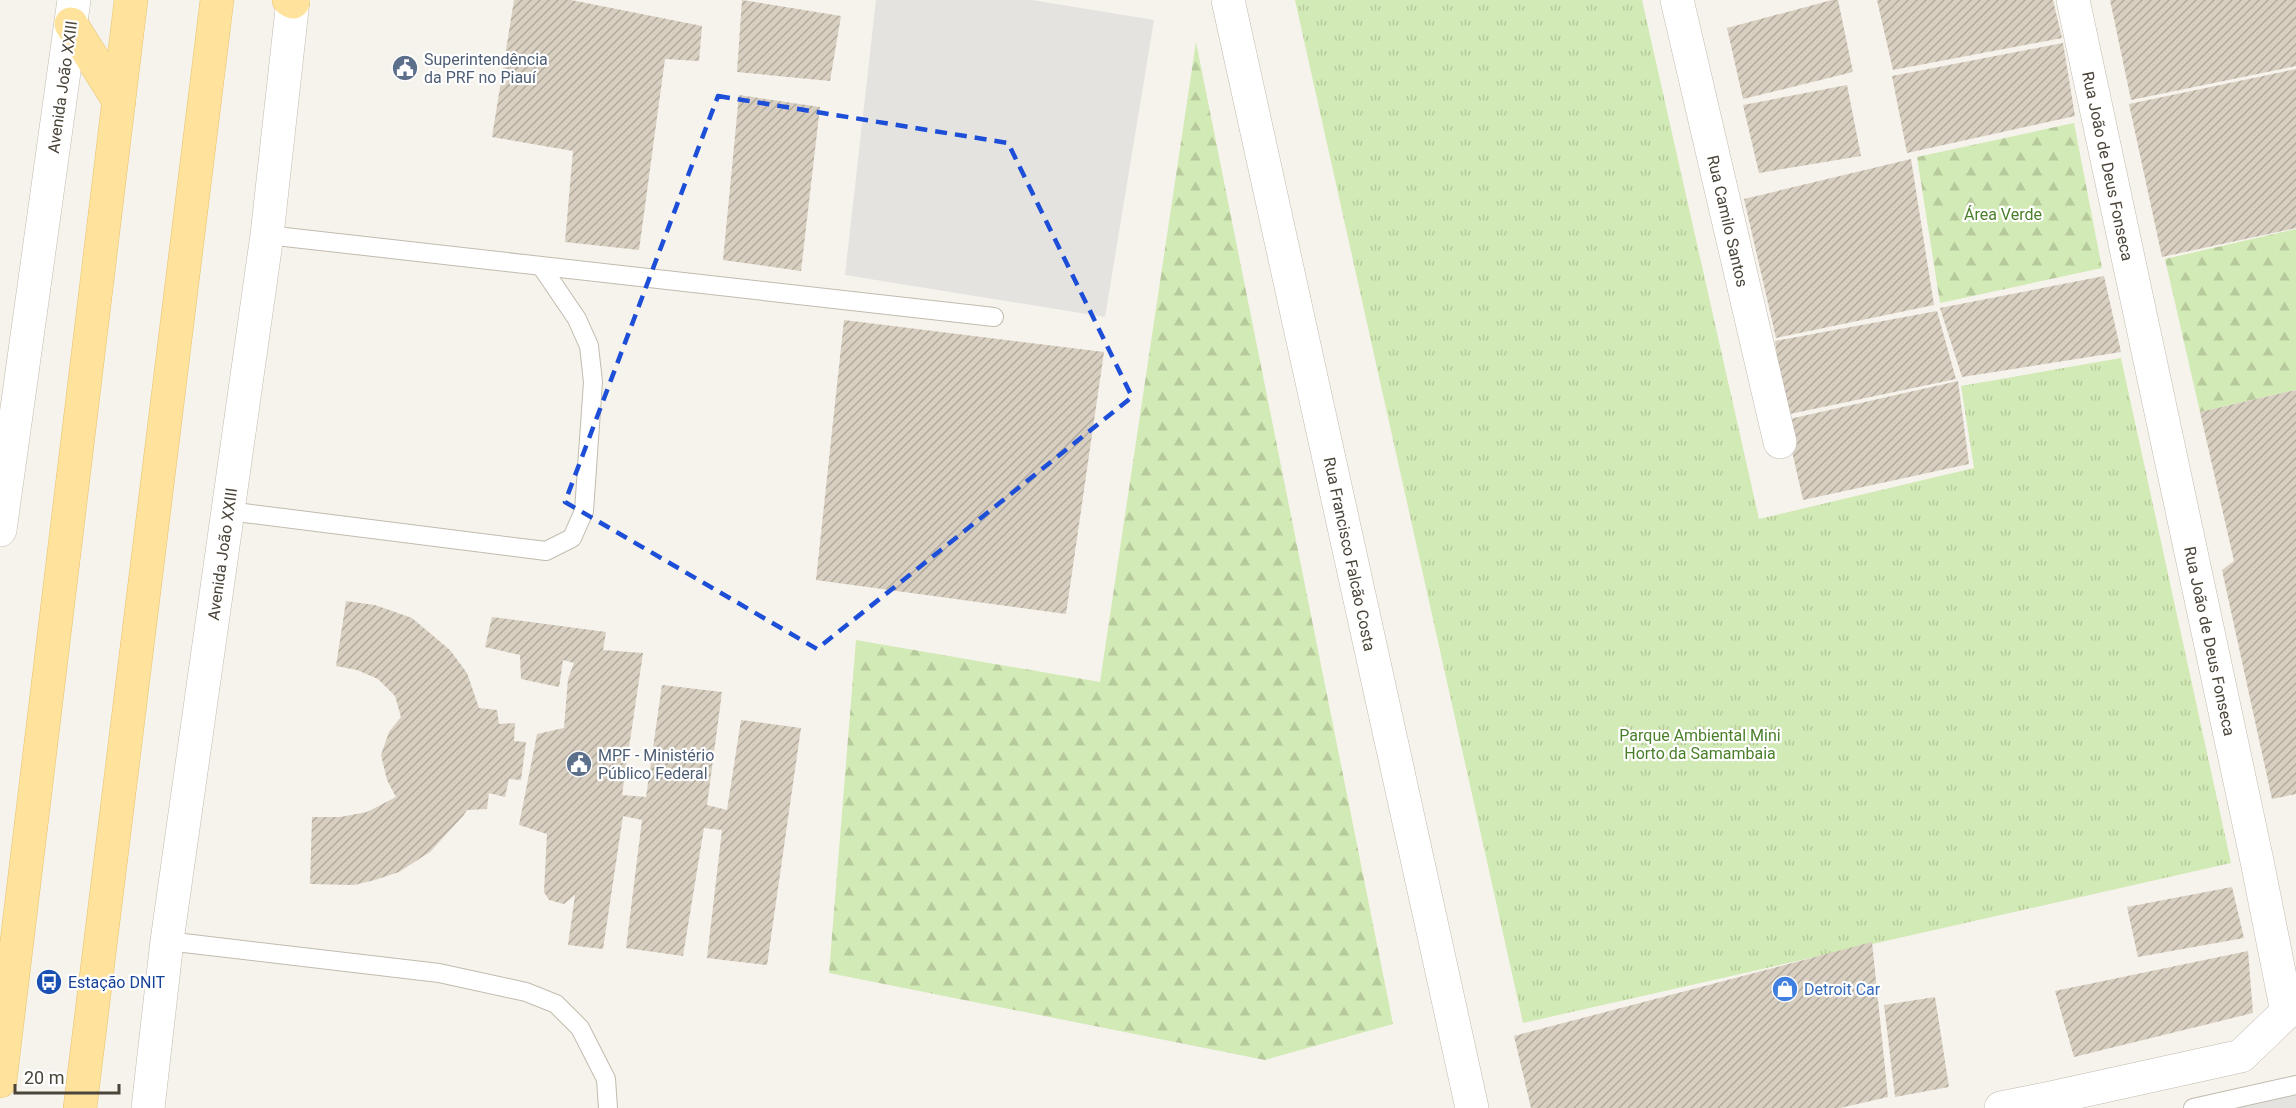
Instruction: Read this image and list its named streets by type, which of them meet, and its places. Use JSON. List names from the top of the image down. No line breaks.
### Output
{"streets":{"street":["Avenida João XXIII","Rua João de Deus Fonseca","Rua Camilo Santos","Rua Francisco Falcão Costa"]},"parks":["Área Verde","Parque Ambiental Mini Horto da Samambaia"],"places":{"public building":["Superintendência da PRF no Piauí","MPF - Ministério Público Federal"],"bus stop":["Estação DNIT"],"shop":["Detroit Car"]},"scale_bar":"20 m"}
